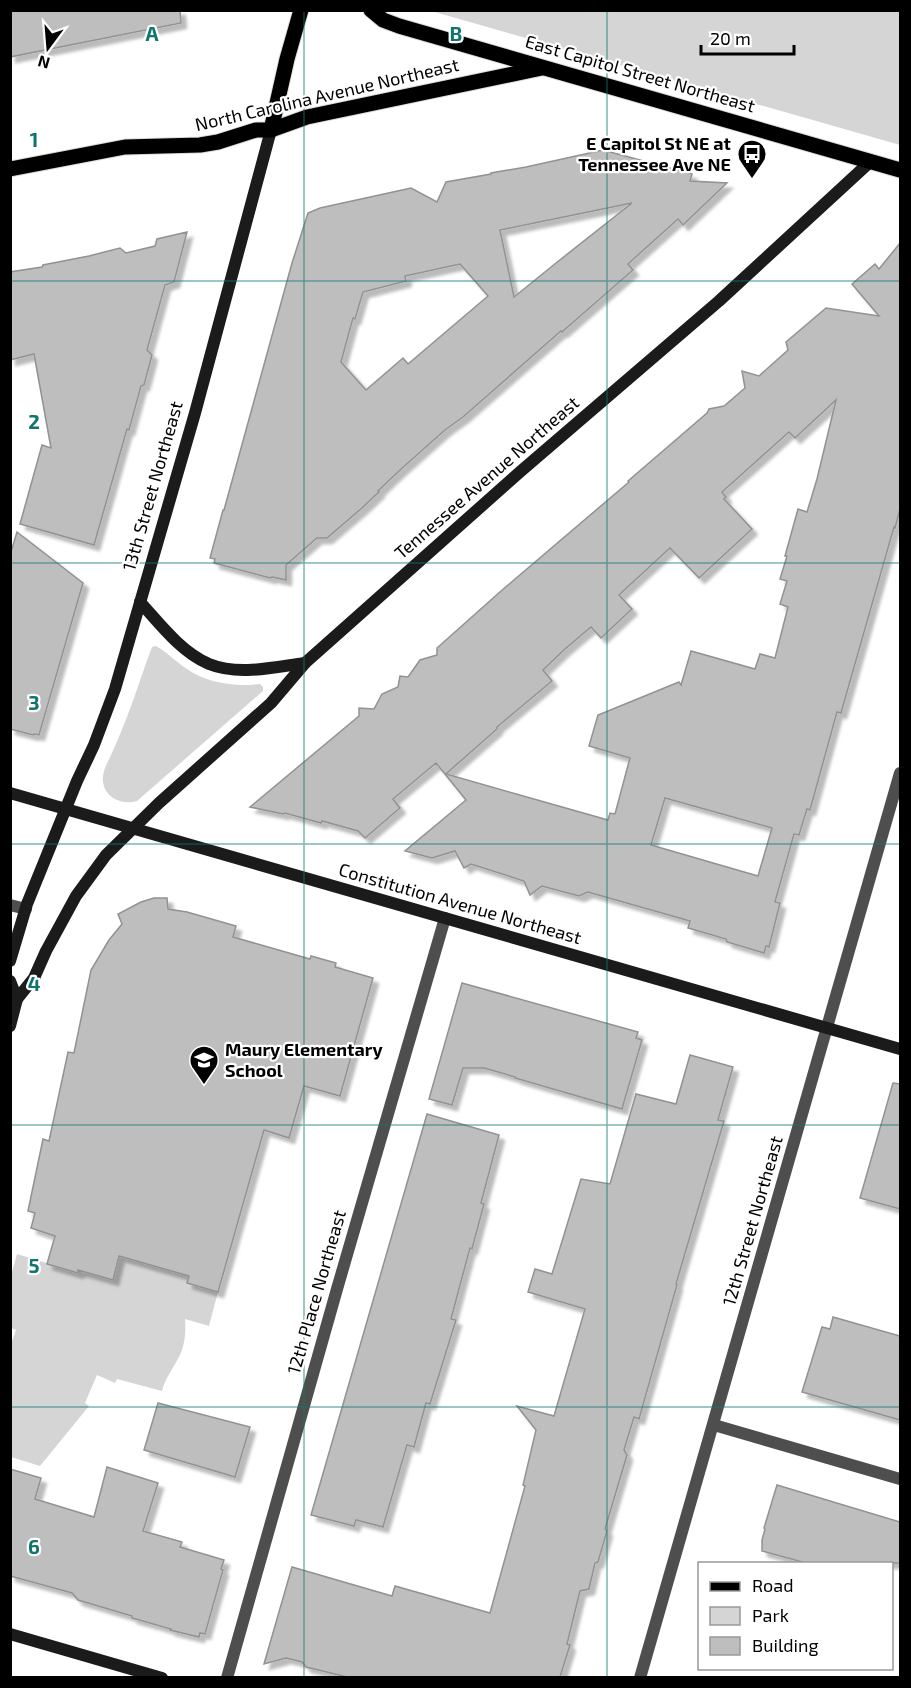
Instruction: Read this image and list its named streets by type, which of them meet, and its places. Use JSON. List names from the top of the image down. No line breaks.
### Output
{"streets":{"main road":["East Capitol Street Northeast","North Carolina Avenue Northeast","13th Street Northeast"],"street":["Tennessee Avenue Northeast","Constitution Avenue Northeast","12th Street Northeast","12th Place Northeast"]},"crossings":[["East Capitol Street Northeast","North Carolina Avenue Northeast"],["East Capitol Street Northeast","Tennessee Avenue Northeast"],["North Carolina Avenue Northeast","13th Street Northeast"],["Tennessee Avenue Northeast","Constitution Avenue Northeast"],["13th Street Northeast","Constitution Avenue Northeast"],["Constitution Avenue Northeast","12th Street Northeast"],["Constitution Avenue Northeast","12th Place Northeast"]],"places":{"bus stop":["E Capitol St NE at Tennessee Ave NE"],"school or university":["Maury Elementary School"]},"legend":["Road","Park","Building"],"scale_bar":"20 m","north":"bottom","grid":{"columns":["A","B"],"rows":["1","2","3","4","5","6"]}}
